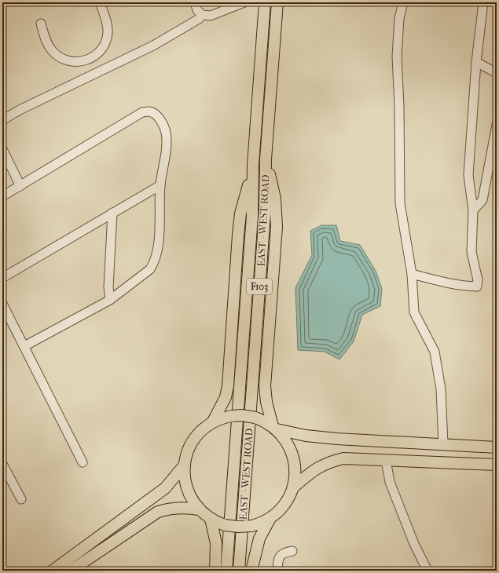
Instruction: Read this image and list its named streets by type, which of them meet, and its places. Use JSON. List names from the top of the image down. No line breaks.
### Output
{"streets":{"main road":["EAST - WEST ROAD","F103"]}}
